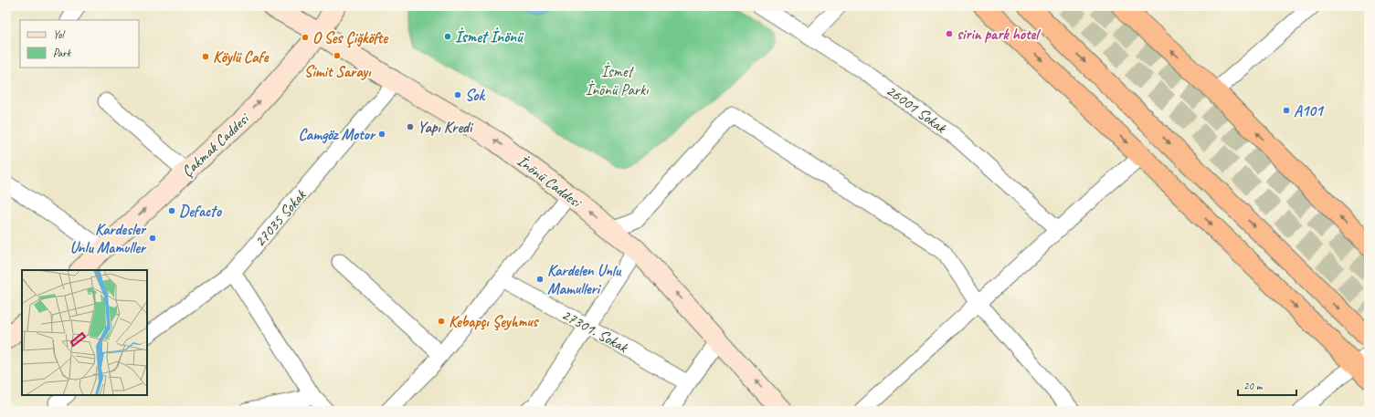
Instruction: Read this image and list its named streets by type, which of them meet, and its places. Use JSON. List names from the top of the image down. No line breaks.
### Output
{"streets":{"main road":["Çakmak Caddesi","İnönü Caddesi"],"street":["26001 Sokak","27035 Sokak","27301. Sokak"]},"crossings":[["Çakmak Caddesi","İnönü Caddesi"],["İnönü Caddesi","27035 Sokak"]],"one_way":["Çakmak Caddesi","İnönü Caddesi"],"parks":["İsmet İnönü Parkı"],"places":["sirin park hotel","İsmet İnönü","O Ses Çiğköfte","Simit Sarayı","Köylü Cafe","Sok","A101","Yapı Kredi","Camgöz Motor","Defacto","Kardesler Unlu Mamuller","Kardelen Unlu Mamulleri","Kebapçı Şeyhmus"],"legend":["Yol","Park"],"scale_bar":"20 m"}
